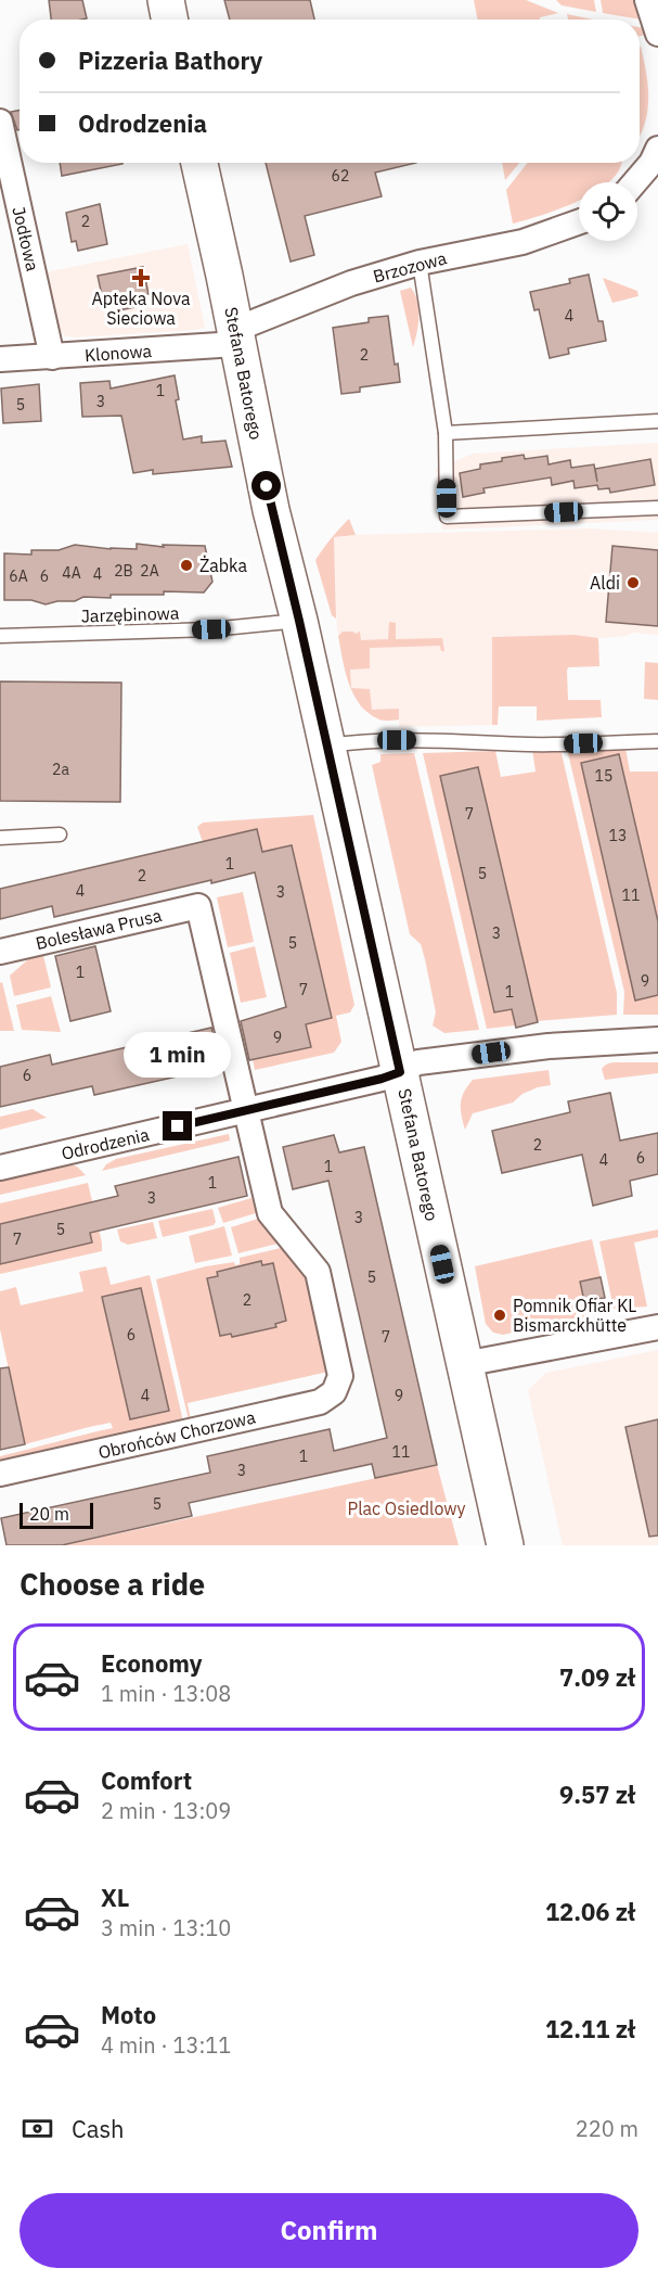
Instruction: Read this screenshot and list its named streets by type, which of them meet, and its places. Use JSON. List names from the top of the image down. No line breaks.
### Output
{"streets":{"street":["Jodłowa","Brzozowa","Klonowa","Stefana Batorego","Bolesława Prusa","Odrodzenia","Obrońców Chorzowa"],"lane":["Jarzębinowa"]},"crossings":[["Jodłowa","Klonowa"],["Brzozowa","Klonowa"],["Brzozowa","Stefana Batorego"],["Klonowa","Stefana Batorego"],["Stefana Batorego","Jarzębinowa"],["Stefana Batorego","Odrodzenia"],["Bolesława Prusa","Odrodzenia"],["Bolesława Prusa","Obrońców Chorzowa"],["Odrodzenia","Obrońców Chorzowa"]],"parks":["Plac Osiedlowy"],"places":{"health":["Apteka Nova Sieciowa"],"other":["Żabka","Aldi","Pomnik Ofiar KL Bismarckhütte"]},"house_numbers":["62","2","4","2","1","3","5","2B","2A","4A","4","6A","6","2a","15","7","13","1","5","2","4","3","11","3","5","1","9","7","1","9","6","2","6","4","1","1","3","3","5","7","5","2","6","7","4","9","11","1","3","5"],"scale_bar":"20 m","page":{"banner":["Pizzeria Bathory","Odrodzenia"],"bubble":"1 min","scale":"20 m","heading":"Choose a ride","list":[{"name":"Economy","note":"1 min · 13:08","value":"7.09 zł"},{"name":"Comfort","note":"2 min · 13:09","value":"9.57 zł"},{"name":"XL","note":"3 min · 13:10","value":"12.06 zł"},{"name":"Moto","note":"4 min · 13:11","value":"12.11 zł"}],"pay":["Cash","220 m"],"buttons":"Confirm"}}
